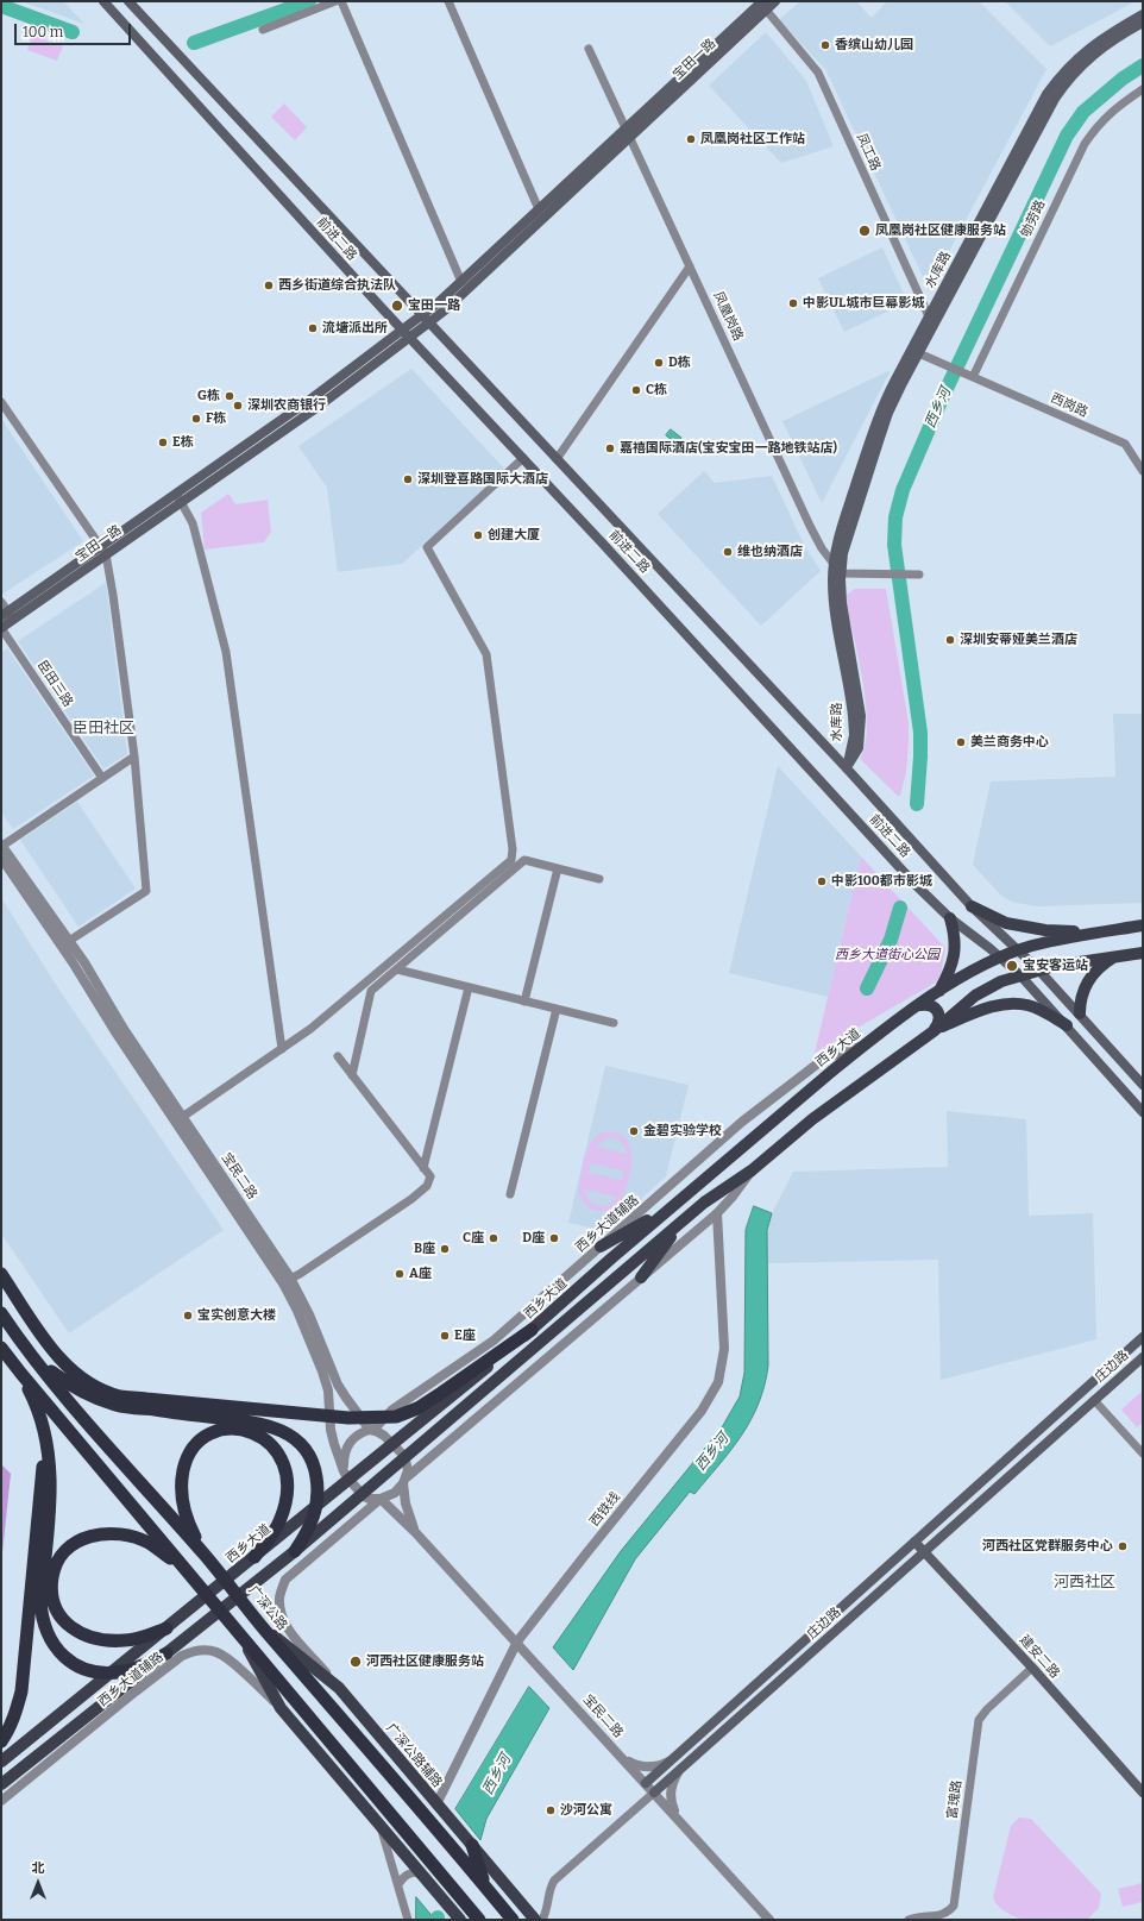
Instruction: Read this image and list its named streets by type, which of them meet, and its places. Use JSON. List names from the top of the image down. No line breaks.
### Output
{"streets":{"highway":["广深公路"],"main road":["宝田一路","前进二路","水库路","西乡大道","庄边路","建安二路","广深公路辅路"],"street":["凤工路","劬劳路","凤凰岗路","西岗路","臣田三路","宝民二路","西乡大道辅路","西铁线","富瑰路"]},"crossings":[["宝田一路","凤工路"],["宝田一路","前进二路"],["宝田一路","凤凰岗路"],["宝田一路","臣田三路"],["凤工路","水库路"],["劬劳路","西岗路"],["前进二路","水库路"],["前进二路","西乡大道"],["水库路","凤凰岗路"],["水库路","西岗路"],["西乡大道","西乡大道辅路"],["宝民二路","西乡大道辅路"],["宝民二路","庄边路"],["宝民二路","西铁线"],["庄边路","建安二路"],["西铁线","广深公路辅路"],["广深公路","广深公路辅路"],["建安二路","富瑰路"]],"districts":["臣田社区","河西社区"],"water":["西乡河"],"parks":["西乡大道街心公园"],"places":["香缤山幼儿园","凤凰岗社区工作站","凤凰岗社区健康服务站","西乡街道综合执法队","中影UL城市巨幕影城","宝田一路","流塘派出所","D栋","C栋","G栋","深圳农商银行","F栋","E栋","嘉禧国际酒店(宝安宝田一路地铁站店)","深圳登喜路国际大酒店","创建大厦","维也纳酒店","深圳安蒂娅美兰酒店","美兰商务中心","中影100都市影城","宝安客运站","金碧实验学校","C座","D座","B座","A座","宝实创意大楼","E座","河西社区党群服务中心","河西社区健康服务站","沙河公寓"],"scale_bar":"100 m","north":"top"}
